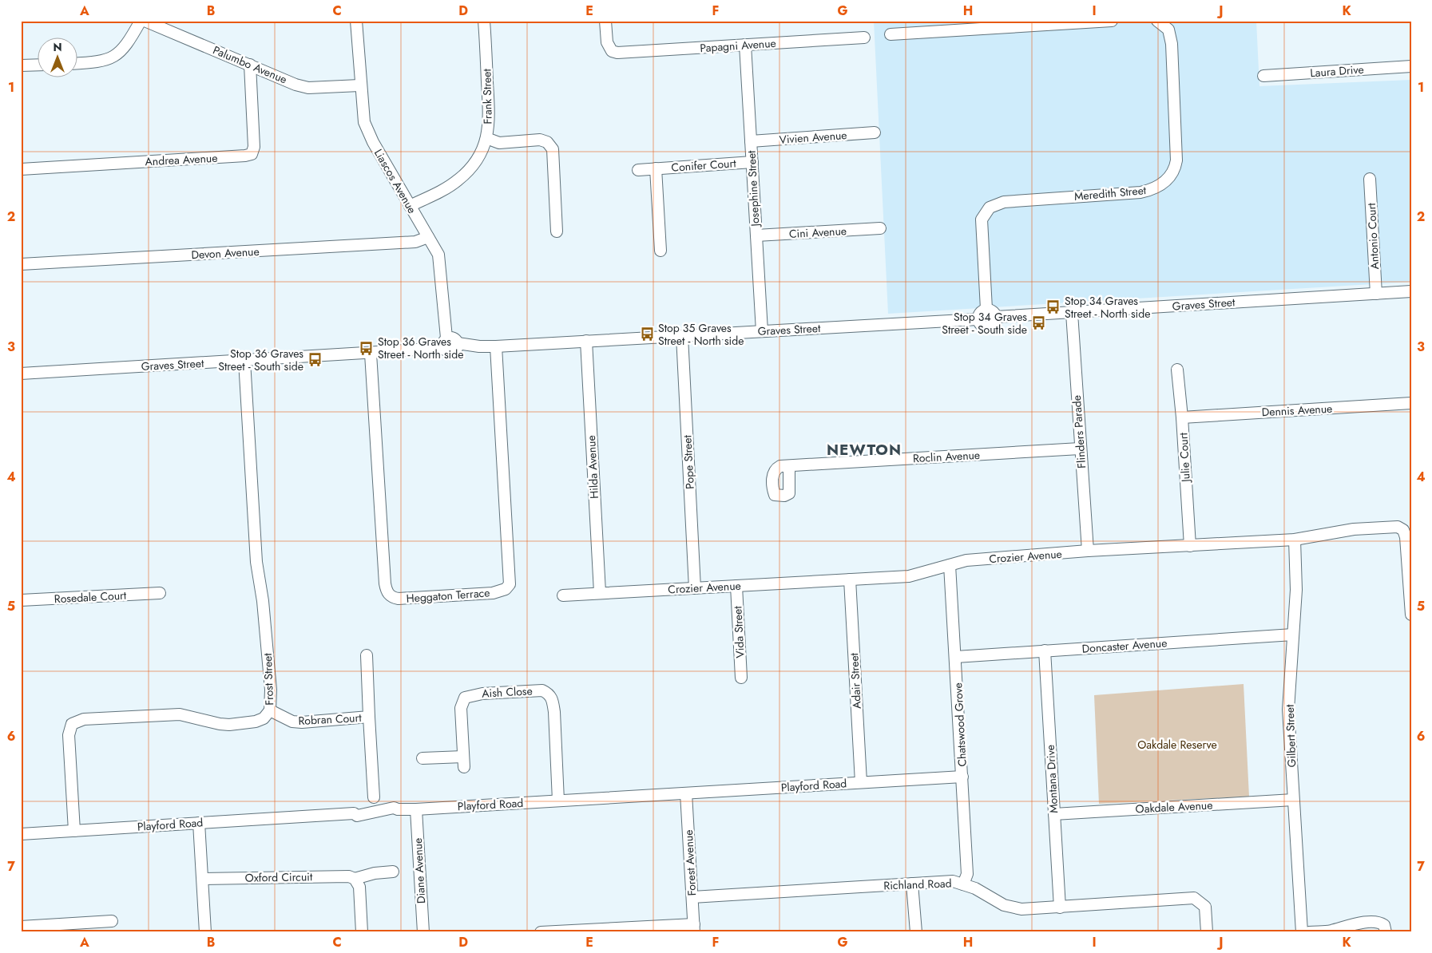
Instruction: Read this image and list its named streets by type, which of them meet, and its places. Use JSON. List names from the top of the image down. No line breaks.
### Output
{"streets":{"street":["Papagni Avenue","Palumbo Avenue","Laura Drive","Frank Street","Vivien Avenue","Andrea Avenue","Conifer Court","Liascos Avenue","Josephine Street","Meredith Street","Cini Avenue","Antonio Court","Devon Avenue","Graves Street","Dennis Avenue","Flinders Parade","Roclin Avenue","Julie Court","Pope Street","Hilda Avenue","Crozier Avenue","Heggaton Terrace","Rosedale Court","Vida Street","Doncaster Avenue","Frost Street","Adair Street","Aish Close","Robran Court","Chatswood Grove","Gilbert Street","Montana Drive","Playford Road","Oakdale Avenue","Forest Avenue","Diane Avenue","Oxford Circuit","Richland Road"]},"crossings":[["Papagni Avenue","Josephine Street"],["Palumbo Avenue","Andrea Avenue"],["Palumbo Avenue","Liascos Avenue"],["Frank Street","Liascos Avenue"],["Vivien Avenue","Josephine Street"],["Conifer Court","Josephine Street"],["Liascos Avenue","Devon Avenue"],["Liascos Avenue","Graves Street"],["Josephine Street","Cini Avenue"],["Josephine Street","Graves Street"],["Meredith Street","Graves Street"],["Antonio Court","Graves Street"],["Graves Street","Flinders Parade"],["Graves Street","Pope Street"],["Graves Street","Hilda Avenue"],["Graves Street","Heggaton Terrace"],["Graves Street","Frost Street"],["Dennis Avenue","Julie Court"],["Flinders Parade","Roclin Avenue"],["Flinders Parade","Crozier Avenue"],["Julie Court","Crozier Avenue"],["Pope Street","Crozier Avenue"],["Hilda Avenue","Crozier Avenue"],["Crozier Avenue","Vida Street"],["Crozier Avenue","Adair Street"],["Crozier Avenue","Chatswood Grove"],["Crozier Avenue","Gilbert Street"],["Doncaster Avenue","Chatswood Grove"],["Doncaster Avenue","Gilbert Street"],["Doncaster Avenue","Montana Drive"],["Frost Street","Robran Court"],["Frost Street","Playford Road"],["Adair Street","Playford Road"],["Aish Close","Playford Road"],["Chatswood Grove","Playford Road"],["Chatswood Grove","Richland Road"],["Gilbert Street","Oakdale Avenue"],["Montana Drive","Oakdale Avenue"],["Montana Drive","Richland Road"],["Playford Road","Forest Avenue"],["Playford Road","Diane Avenue"],["Forest Avenue","Richland Road"]],"districts":["NEWTON"],"parks":["Oakdale Reserve"],"places":{"bus stop":["Stop 34 Graves Street - North side","Stop 34 Graves Street - South side","Stop 35 Graves Street - North side","Stop 36 Graves Street - North side","Stop 36 Graves Street - South side"]},"north":"top","grid":{"columns":["A","B","C","D","E","F","G","H","I","J","K"],"rows":["1","2","3","4","5","6","7"]}}
